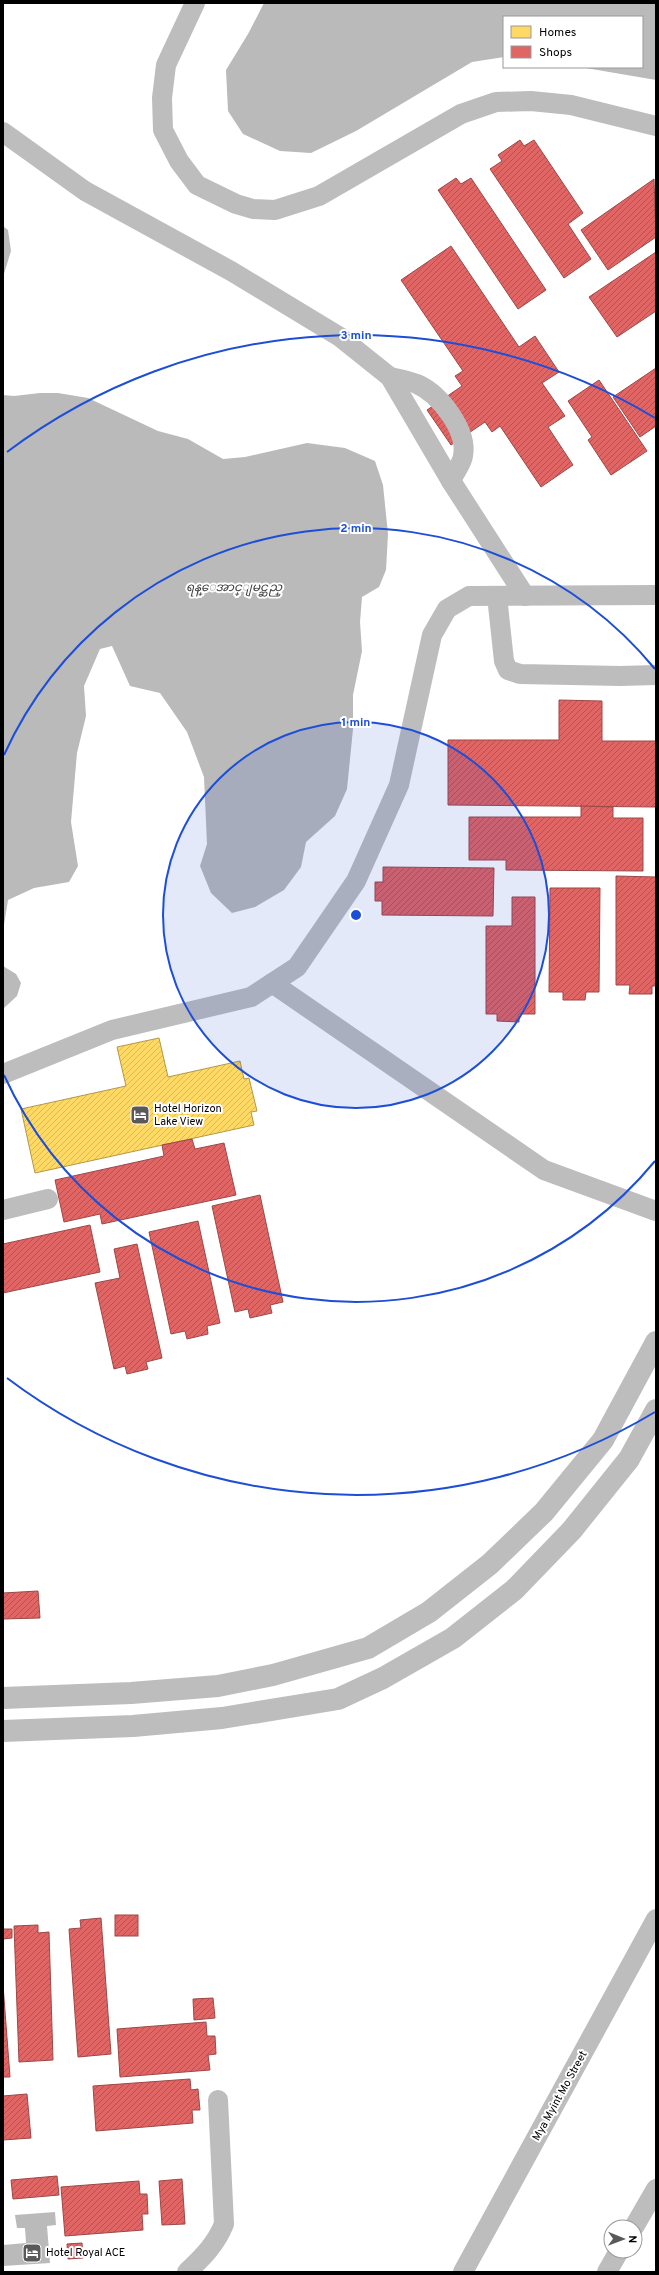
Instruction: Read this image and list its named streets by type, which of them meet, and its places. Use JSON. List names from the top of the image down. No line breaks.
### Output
{"streets":{"street":["Mya Myint Mo Street"]},"water":["ရန္ေအာင္ျမင္ဆည္"],"places":{"hotel":["Hotel Horizon Lake View","Hotel Royal ACE"]},"legend":["Homes","Shops"],"north":"right","rings":["3 min","2 min","1 min"]}
